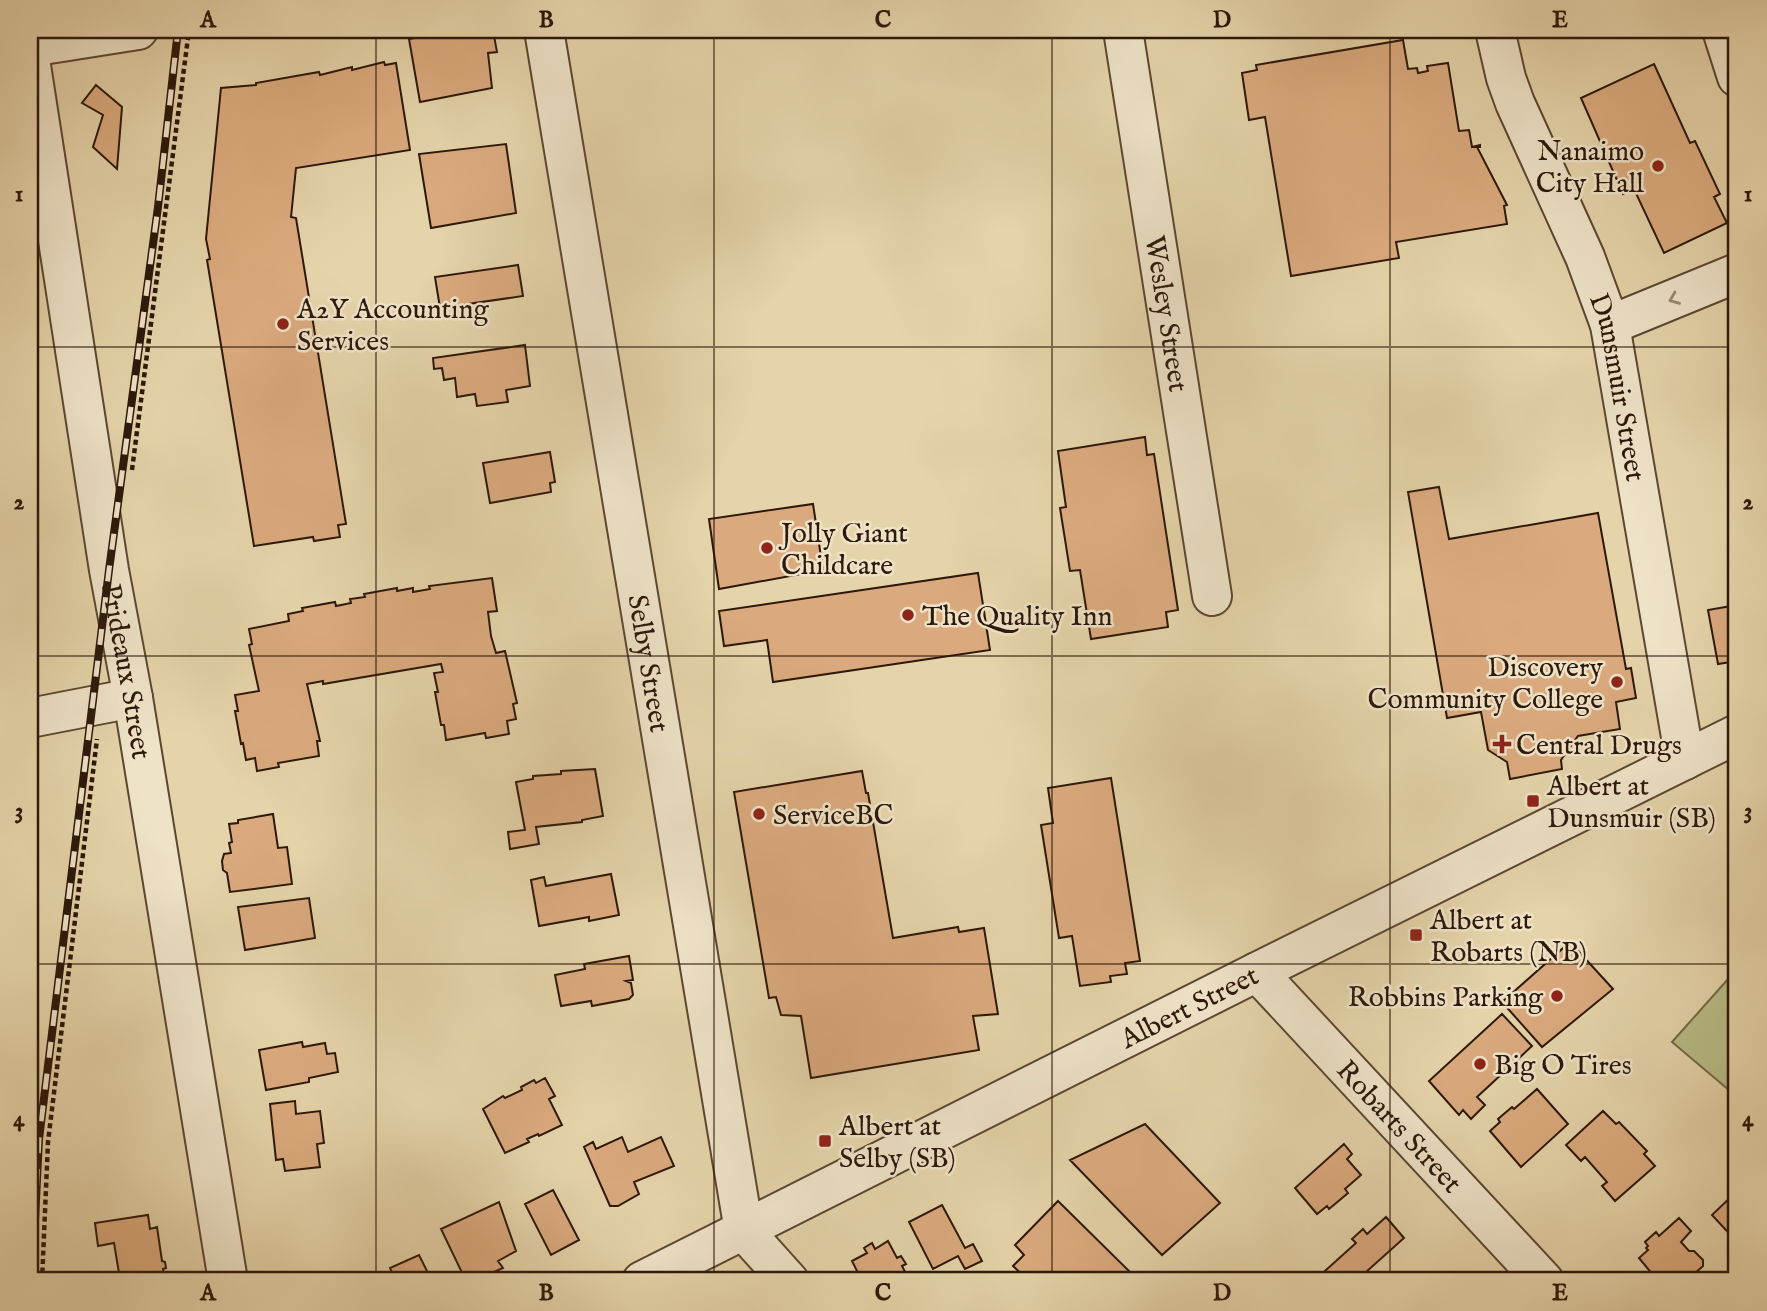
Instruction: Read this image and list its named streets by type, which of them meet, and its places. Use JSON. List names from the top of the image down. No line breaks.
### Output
{"streets":{"street":["Wesley Street","Dunsmuir Street","Selby Street","Prideaux Street","Albert Street","Robarts Street"]},"crossings":[["Dunsmuir Street","Albert Street"],["Selby Street","Albert Street"],["Albert Street","Robarts Street"]],"places":{"other":["Nanaimo City Hall","A2Y Accounting Services","Jolly Giant Childcare","The Quality Inn","Discovery Community College","ServiceBC","Robbins Parking","Big O Tires"],"health":["Central Drugs"],"transit":["Albert at Dunsmuir (SB)","Albert at Robarts (NB)","Albert at Selby (SB)"]},"grid":{"columns":["A","B","C","D","E"],"rows":["1","2","3","4"]}}
